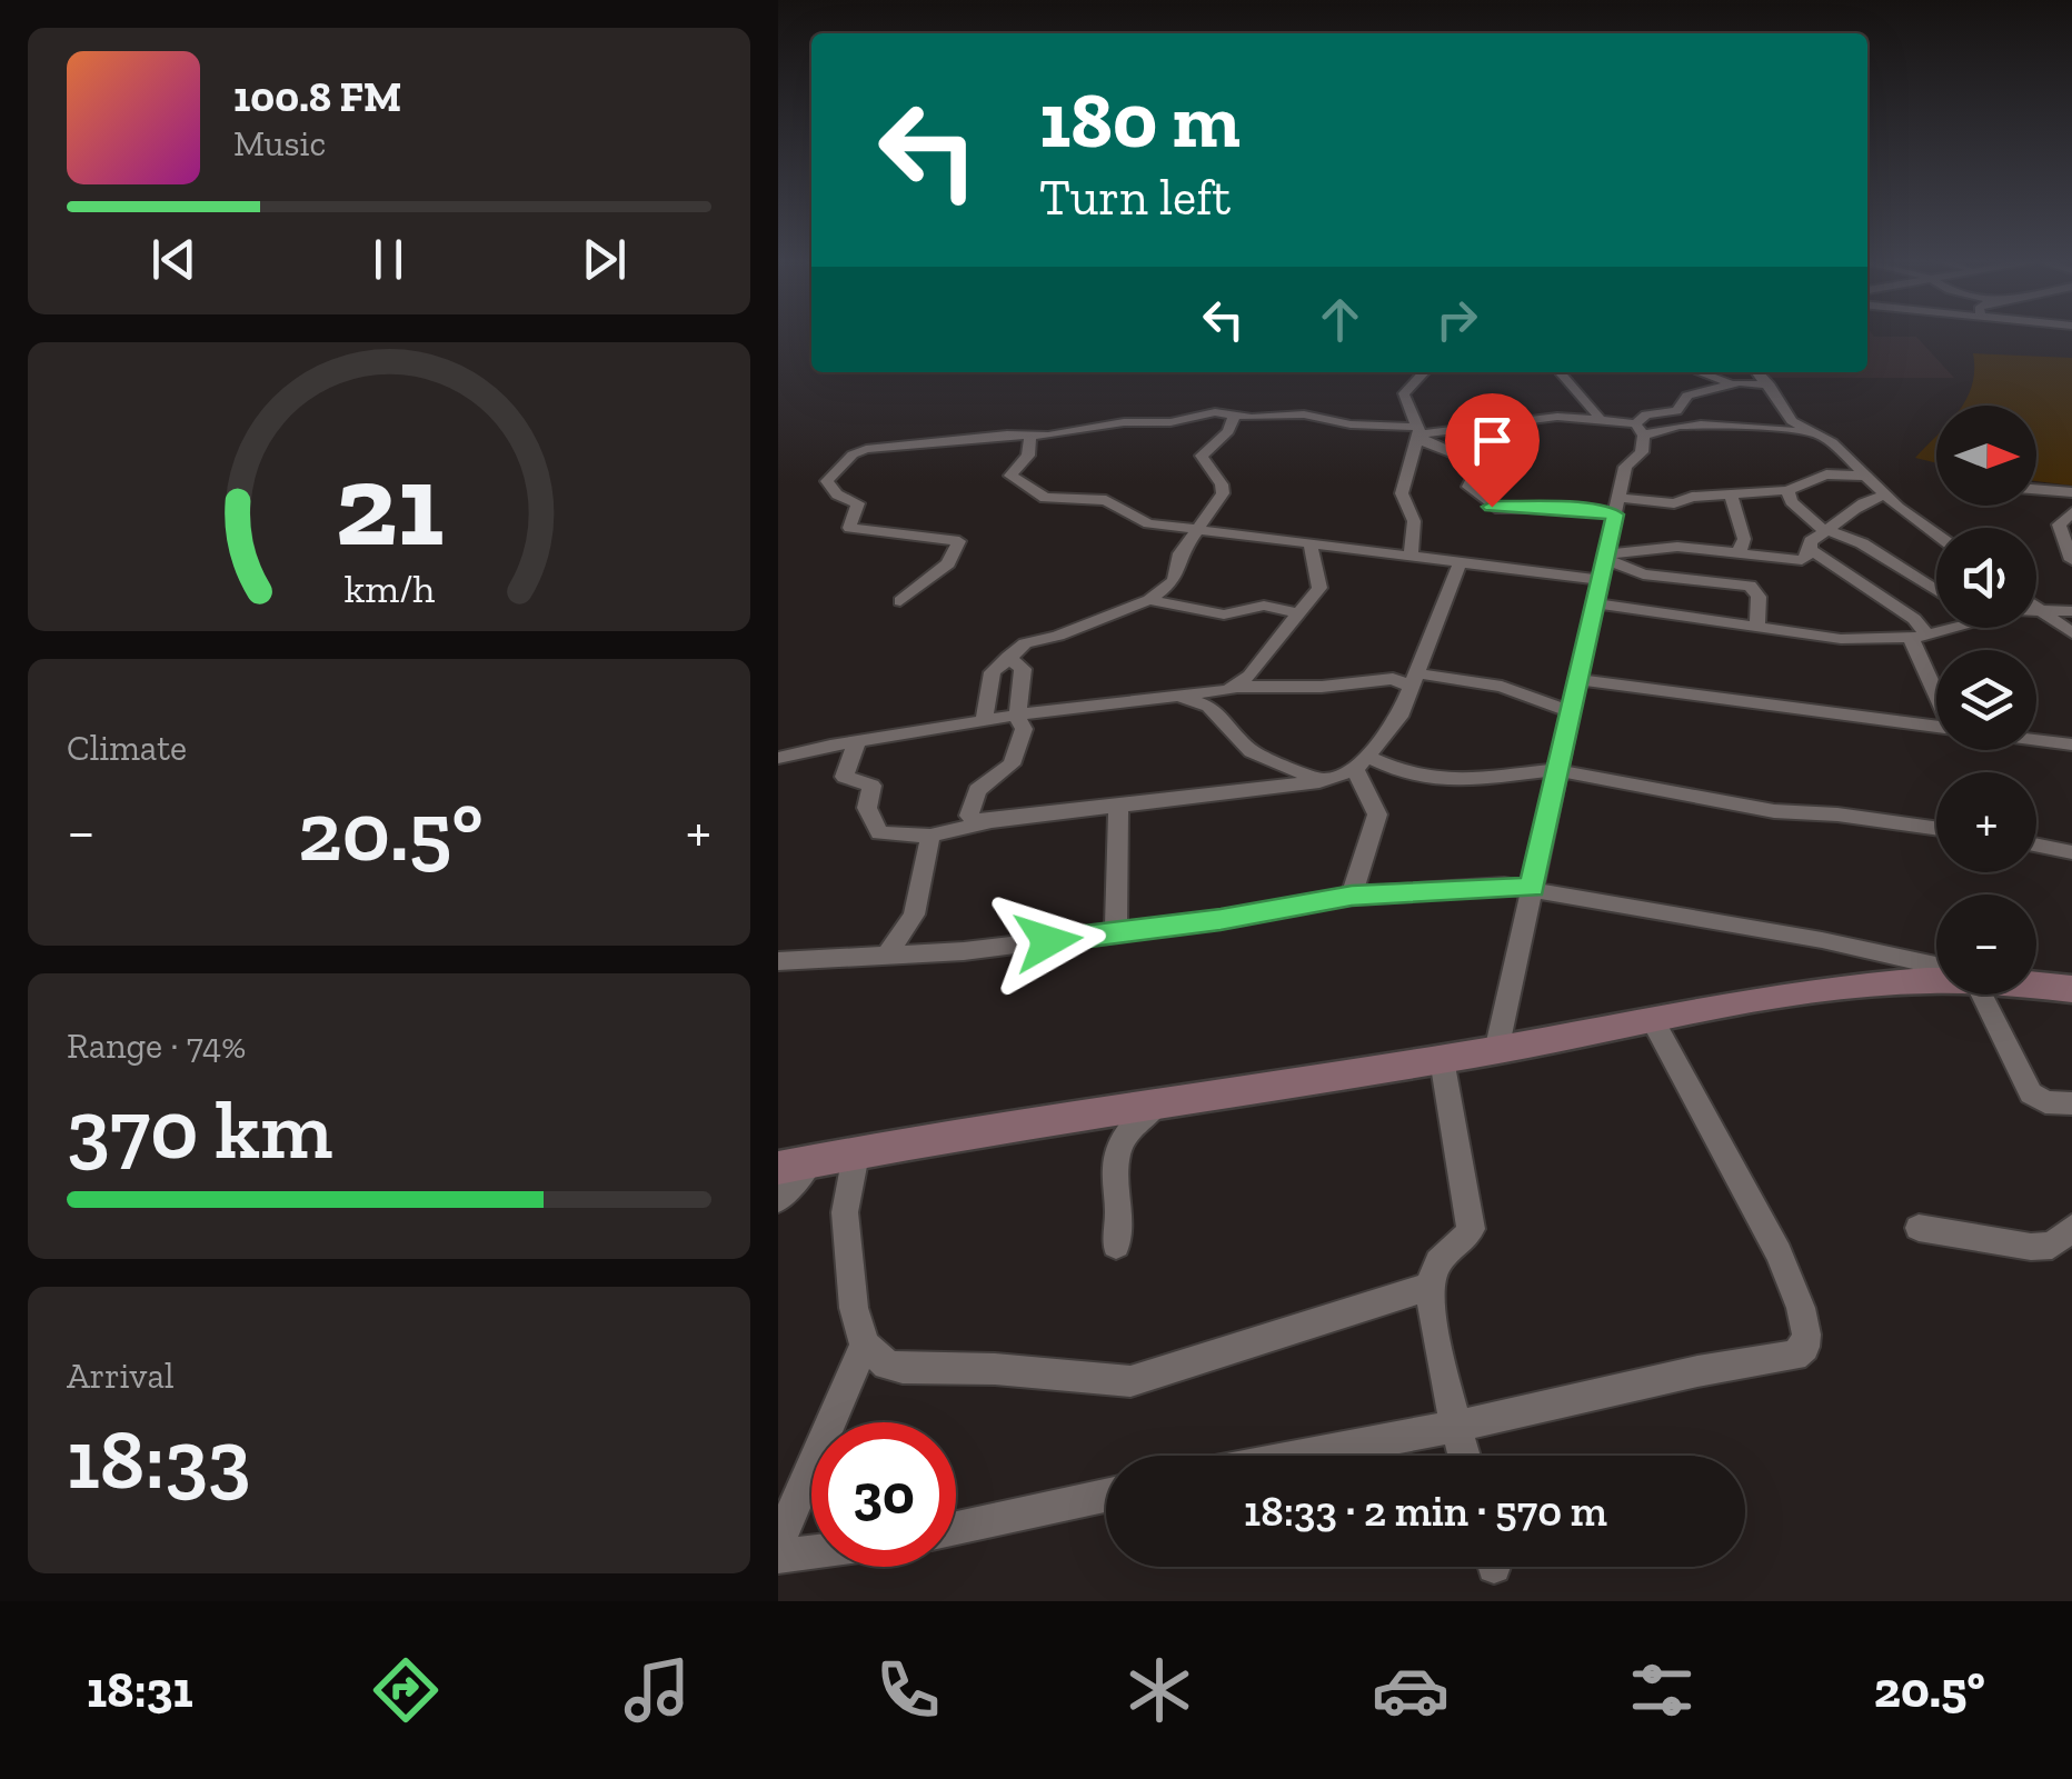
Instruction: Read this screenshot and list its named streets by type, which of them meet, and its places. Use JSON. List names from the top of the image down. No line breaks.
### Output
{"north":"right","page":{"turn":["180 m","Turn left"],"song":["100.8 FM","Music"],"map_buttons":["+","−"],"tile":["Climate",["Range · 74%","370 km"],["Arrival","18:33"]],"heat":["−","20.5°","+"],"limit":"30","trip":"18:33 · 2 min · 570 m","tabs":["18:31","20.5°"],"gauge":["21","km/h"]}}
